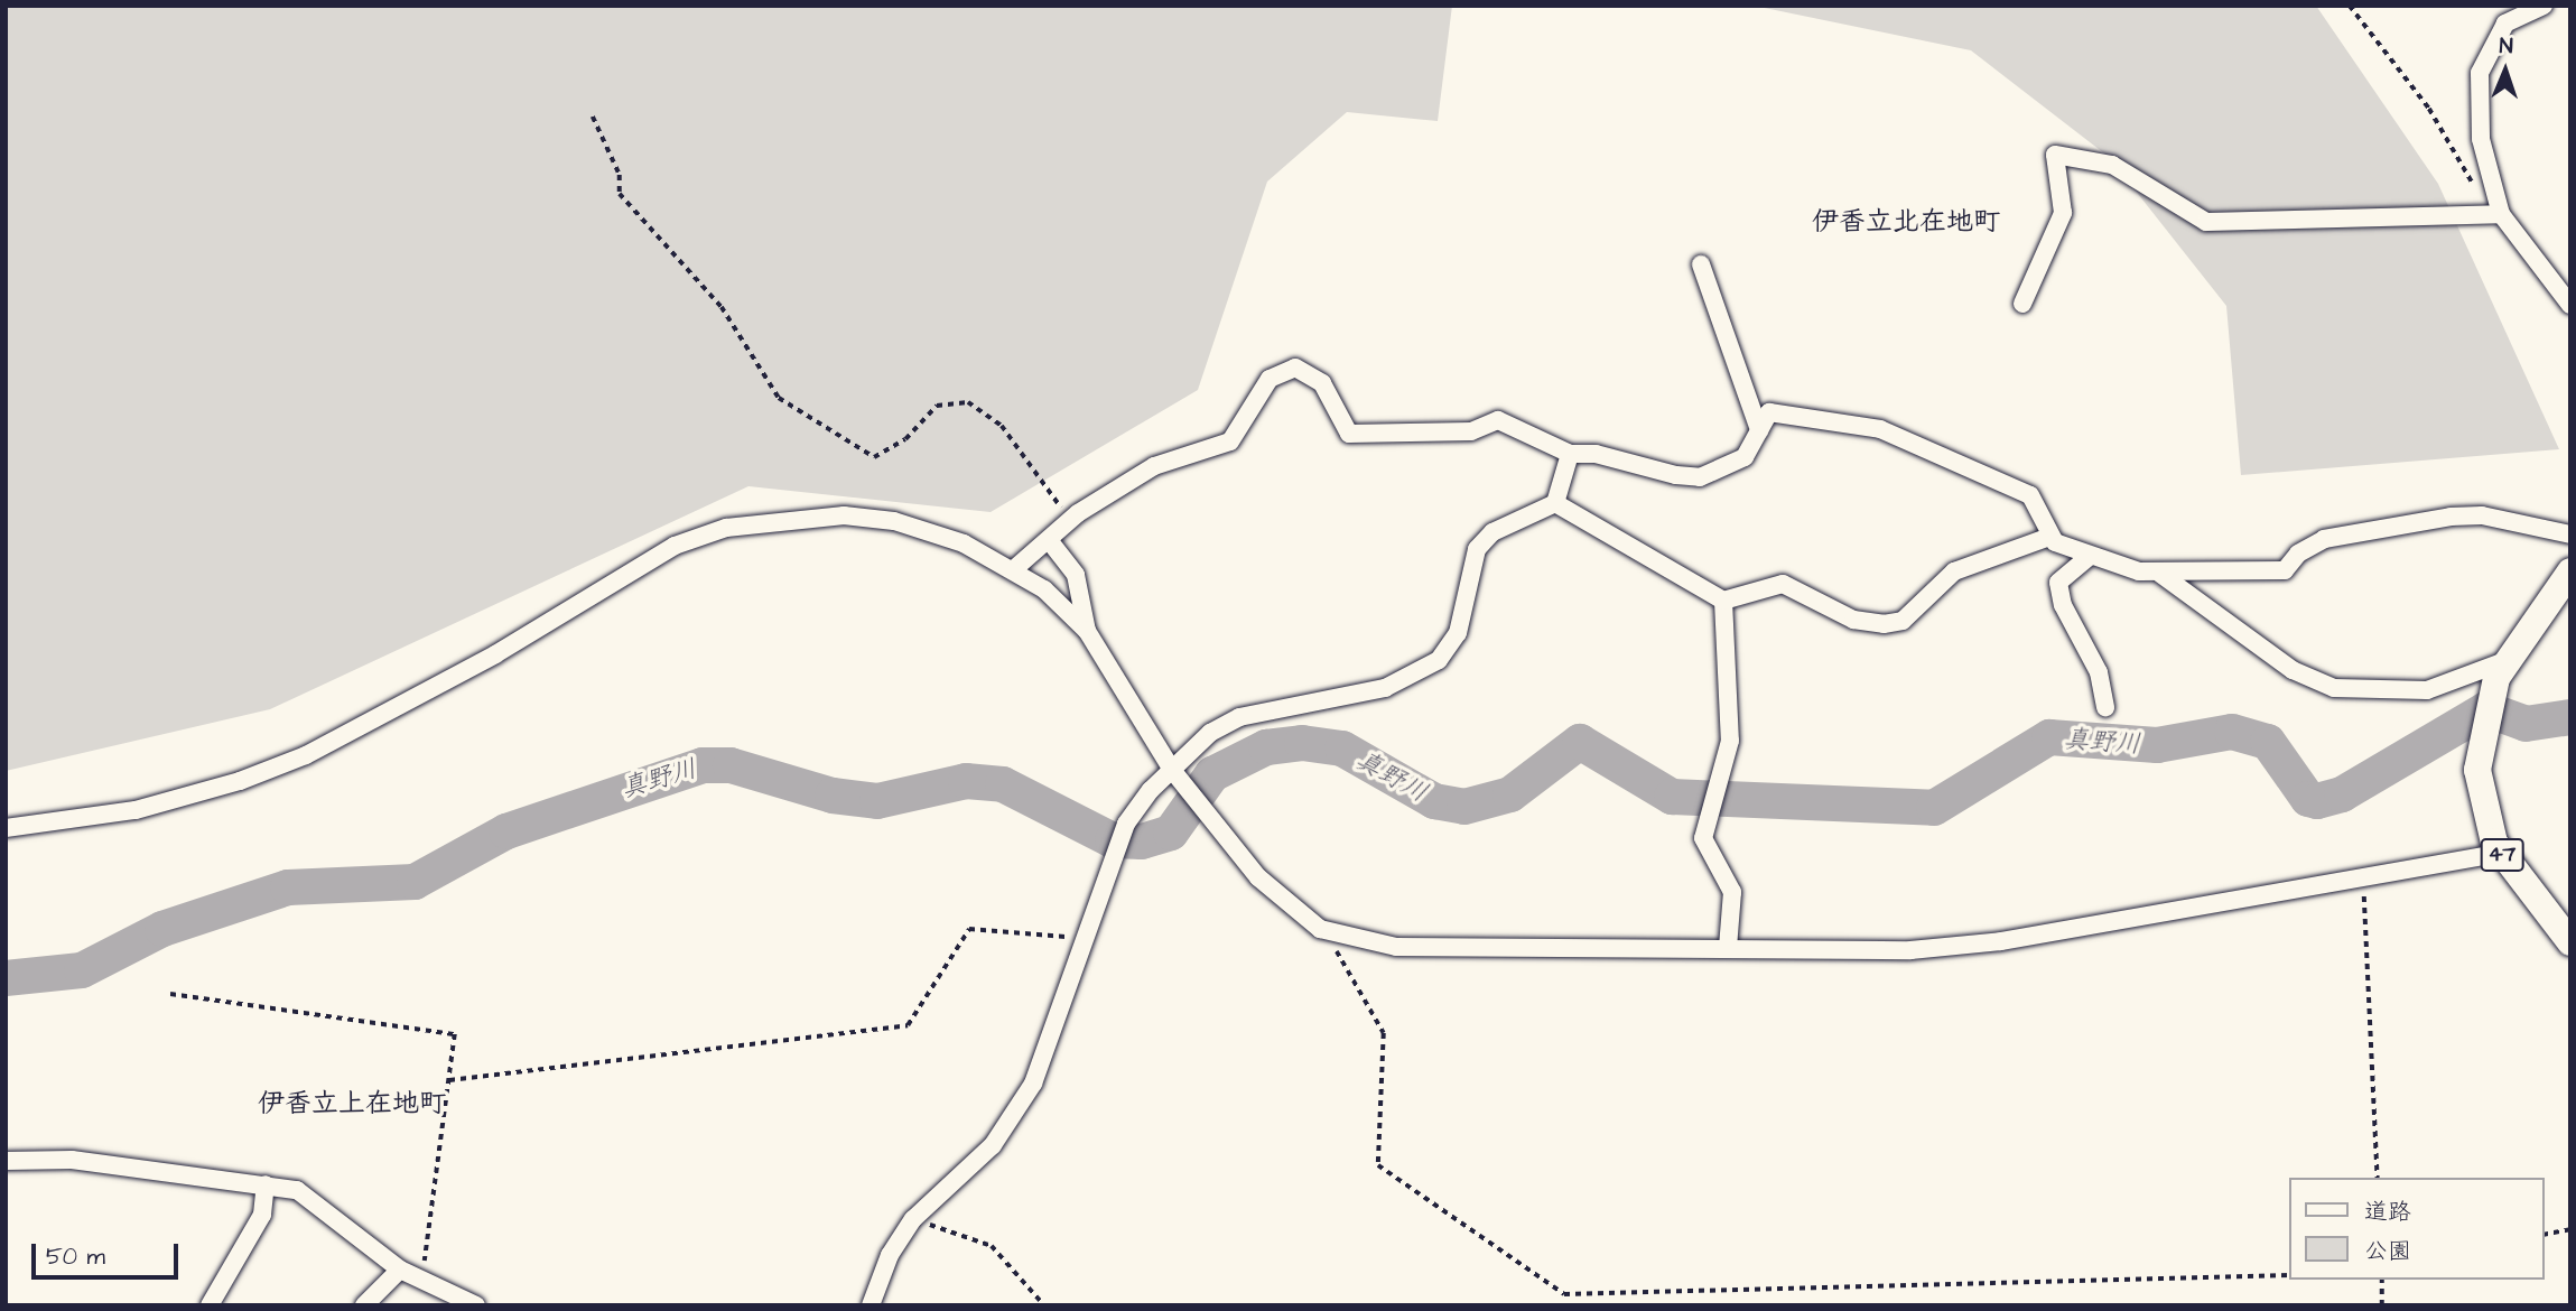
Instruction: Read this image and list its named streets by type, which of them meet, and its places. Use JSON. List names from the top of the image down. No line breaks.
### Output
{"streets":{"main road":["47"]},"districts":["伊香立北在地町","伊香立上在地町"],"water":["真野川"],"legend":["道路","公園"],"scale_bar":"50 m","north":"top"}
